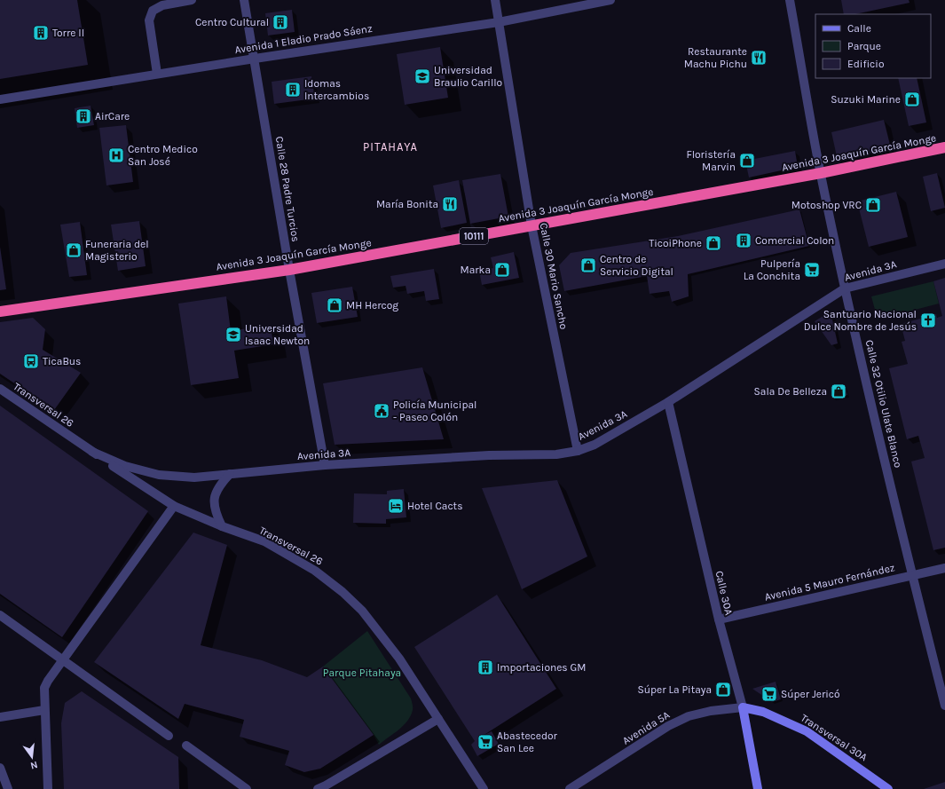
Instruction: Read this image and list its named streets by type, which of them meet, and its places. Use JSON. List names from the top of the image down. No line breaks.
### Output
{"streets":{"highway":["Avenida 3 Joaquín García Monge","10111"],"street":["Avenida 1 Eladio Prado Sáenz","Calle 28 Padre Turcios","Avenida 3A","Calle 30 Mario Sancho","Calle 32 Otilio Ulate Blanco","Transversal 26","Avenida 5 Mauro Fernández","Calle 30A","Avenida 5A","Transversal 30A"]},"crossings":[["Avenida 1 Eladio Prado Sáenz","Calle 28 Padre Turcios"],["Avenida 1 Eladio Prado Sáenz","Calle 30 Mario Sancho"],["Avenida 3 Joaquín García Monge","Calle 28 Padre Turcios"],["Avenida 3 Joaquín García Monge","Calle 30 Mario Sancho"],["Avenida 3 Joaquín García Monge","Calle 32 Otilio Ulate Blanco"],["Calle 28 Padre Turcios","Avenida 3A"],["Avenida 3A","Calle 30 Mario Sancho"],["Avenida 3A","Calle 32 Otilio Ulate Blanco"],["Avenida 3A","Transversal 26"],["Avenida 3A","Calle 30A"],["Calle 32 Otilio Ulate Blanco","Avenida 5 Mauro Fernández"],["Avenida 5 Mauro Fernández","Calle 30A"],["Calle 30A","Avenida 5A"],["Calle 30A","Transversal 30A"],["Avenida 5A","Transversal 30A"]],"districts":["PITAHAYA"],"parks":["Parque Pitahaya"],"places":{"building":["Centro Cultural","Torre II","Idomas Intercambios","AirCare","Comercial Colon","Importaciones GM"],"restaurant":["Restaurante Machu Pichu","María Bonita"],"school or university":["Universidad Braulio Carillo","Universidad Isaac Newton"],"shop":["Suzuki Marine","Floristería Marvin","Motoshop VRC","TicoiPhone","Funeraria del Magisterio","Centro de Servicio Digital","Marka","MH Hercog","Sala De Belleza","Súper La Pitaya"],"hospital":["Centro Medico San José"],"supermarket":["Pulpería La Conchita","Súper Jericó","Abastecedor San Lee"],"church":["Santuario Nacional Dulce Nombre de Jesús"],"bus stop":["TicaBus"],"public building":["Policía Municipal - Paseo Colón"],"hotel":["Hotel Cacts"]},"legend":["Calle","Parque","Edificio"],"north":"bottom"}
